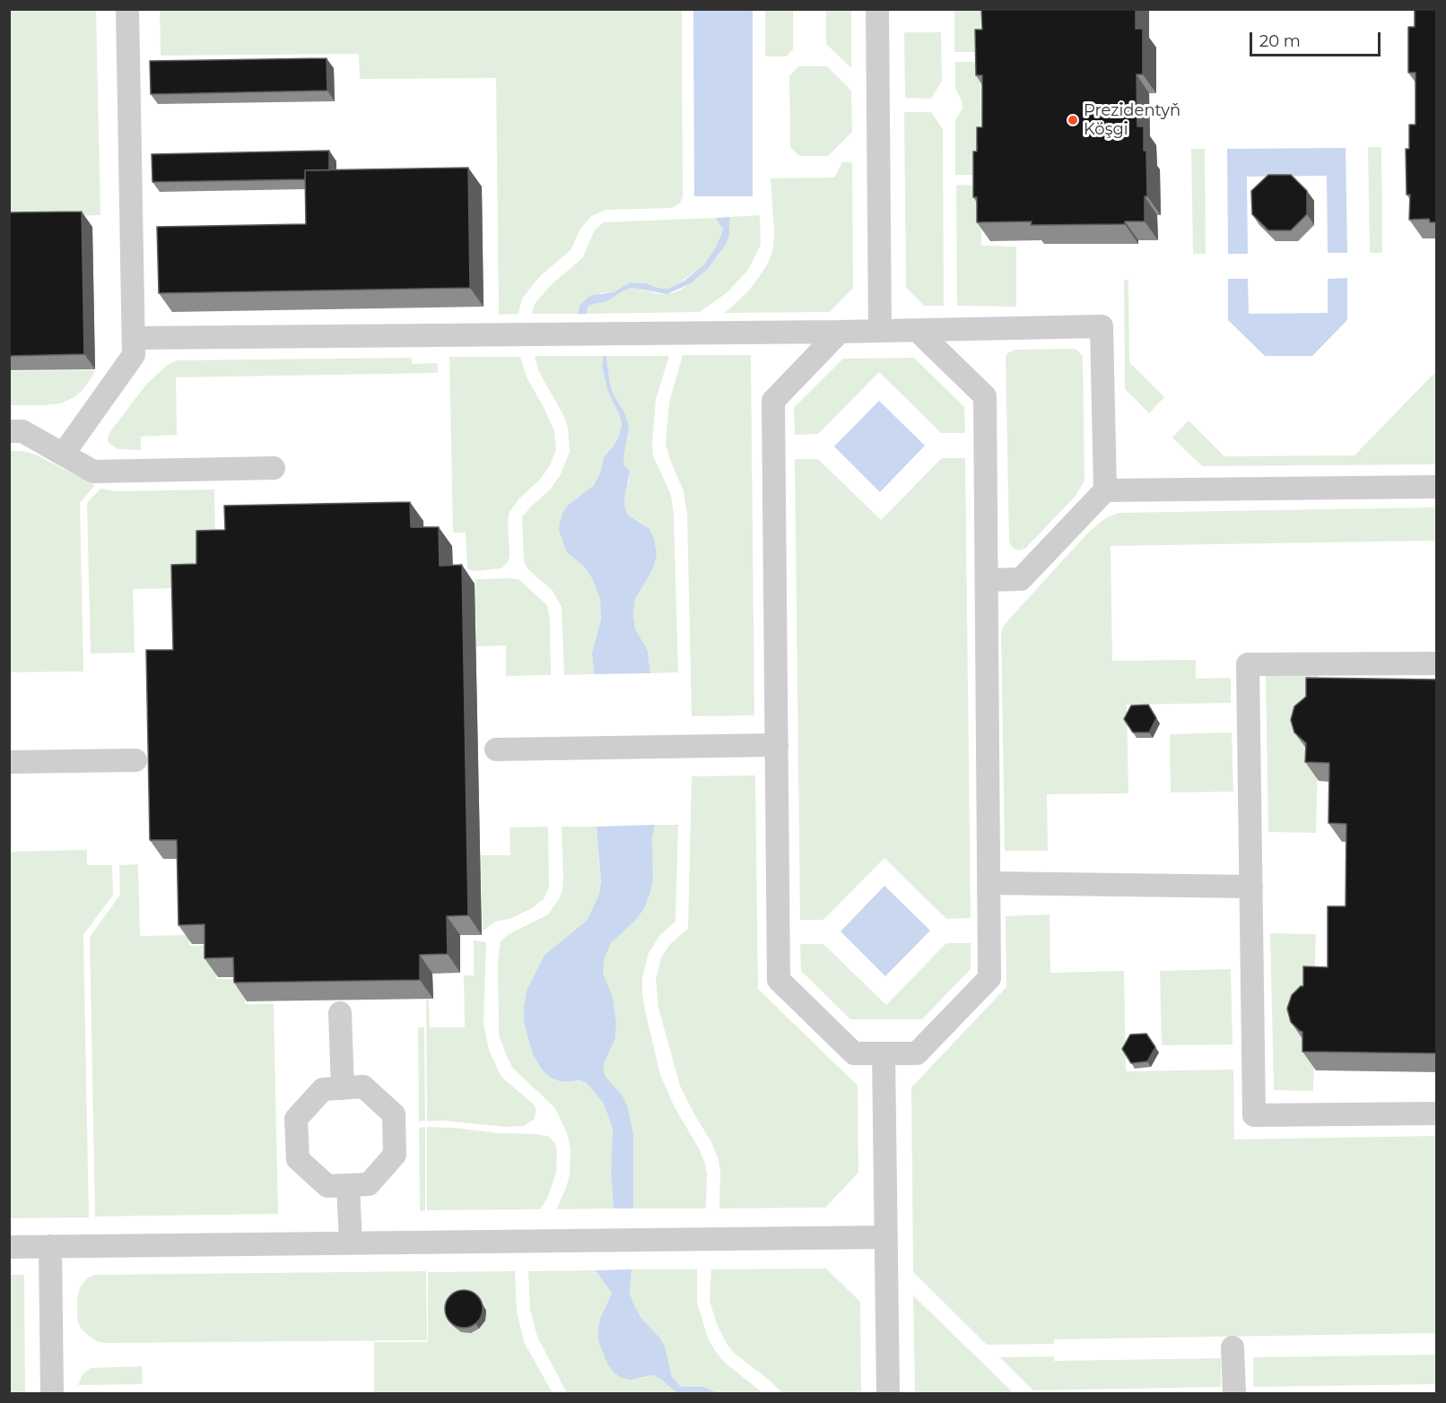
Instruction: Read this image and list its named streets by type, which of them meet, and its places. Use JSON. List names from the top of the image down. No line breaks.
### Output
{"places":["Prezidentyň Köşgi"],"scale_bar":"20 m"}
